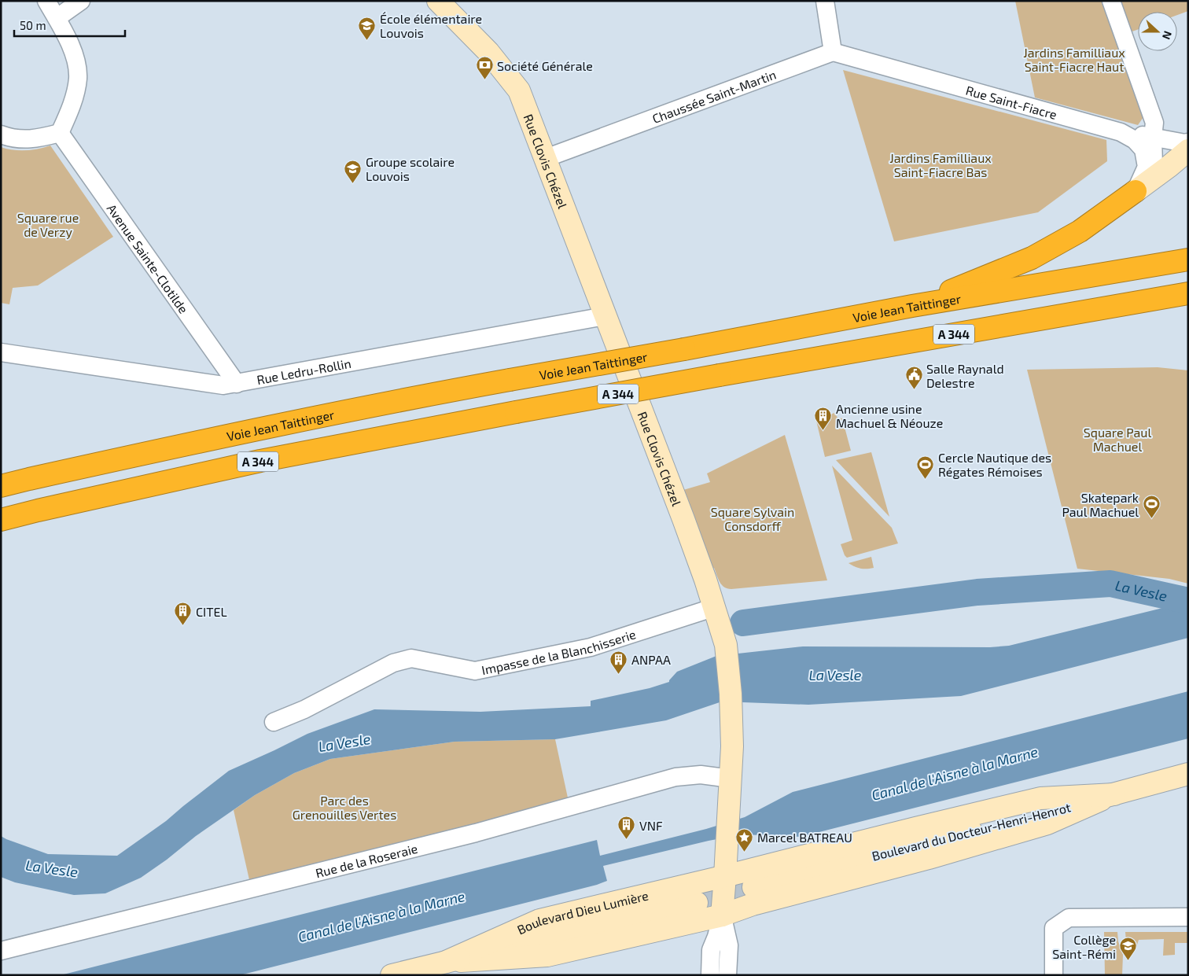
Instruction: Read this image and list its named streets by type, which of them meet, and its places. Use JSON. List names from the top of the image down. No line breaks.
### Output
{"streets":{"highway":["Voie Jean Taittinger","A 344"],"street":["Chaussée Saint-Martin","Rue Saint-Fiacre","Rue Clovis Chézel","Avenue Sainte-Clotilde","Rue Ledru-Rollin","Impasse de la Blanchisserie","Boulevard du Docteur-Henri-Henrot","Rue de la Roseraie","Boulevard Dieu Lumière"]},"crossings":[["Chaussée Saint-Martin","Rue Saint-Fiacre"],["Chaussée Saint-Martin","Rue Clovis Chézel"],["Rue Clovis Chézel","Rue Ledru-Rollin"],["Rue Clovis Chézel","Impasse de la Blanchisserie"],["Rue Clovis Chézel","Rue de la Roseraie"],["Rue Clovis Chézel","Boulevard Dieu Lumière"],["Avenue Sainte-Clotilde","Rue Ledru-Rollin"],["Boulevard du Docteur-Henri-Henrot","Boulevard Dieu Lumière"]],"water":["La Vesle","Canal de l'Aisne à la Marne"],"parks":["Jardins Familliaux Saint-Fiacre Haut","Jardins Familliaux Saint-Fiacre Bas","Square rue de Verzy","Square Paul Machuel","Square Sylvain Consdorff","Parc des Grenouilles Vertes"],"places":{"school or university":["École élémentaire Louvois","Groupe scolaire Louvois","Collège Saint-Rémi"],"bank":["Société Générale"],"public building":["Salle Raynald Delestre"],"building":["Ancienne usine Machuel & Néouze","CITEL","ANPAA","VNF"],"sports":["Cercle Nautique des Régates Rémoises","Skatepark Paul Machuel"],"place":["Marcel BATREAU"]},"scale_bar":"50 m","north":"right"}
